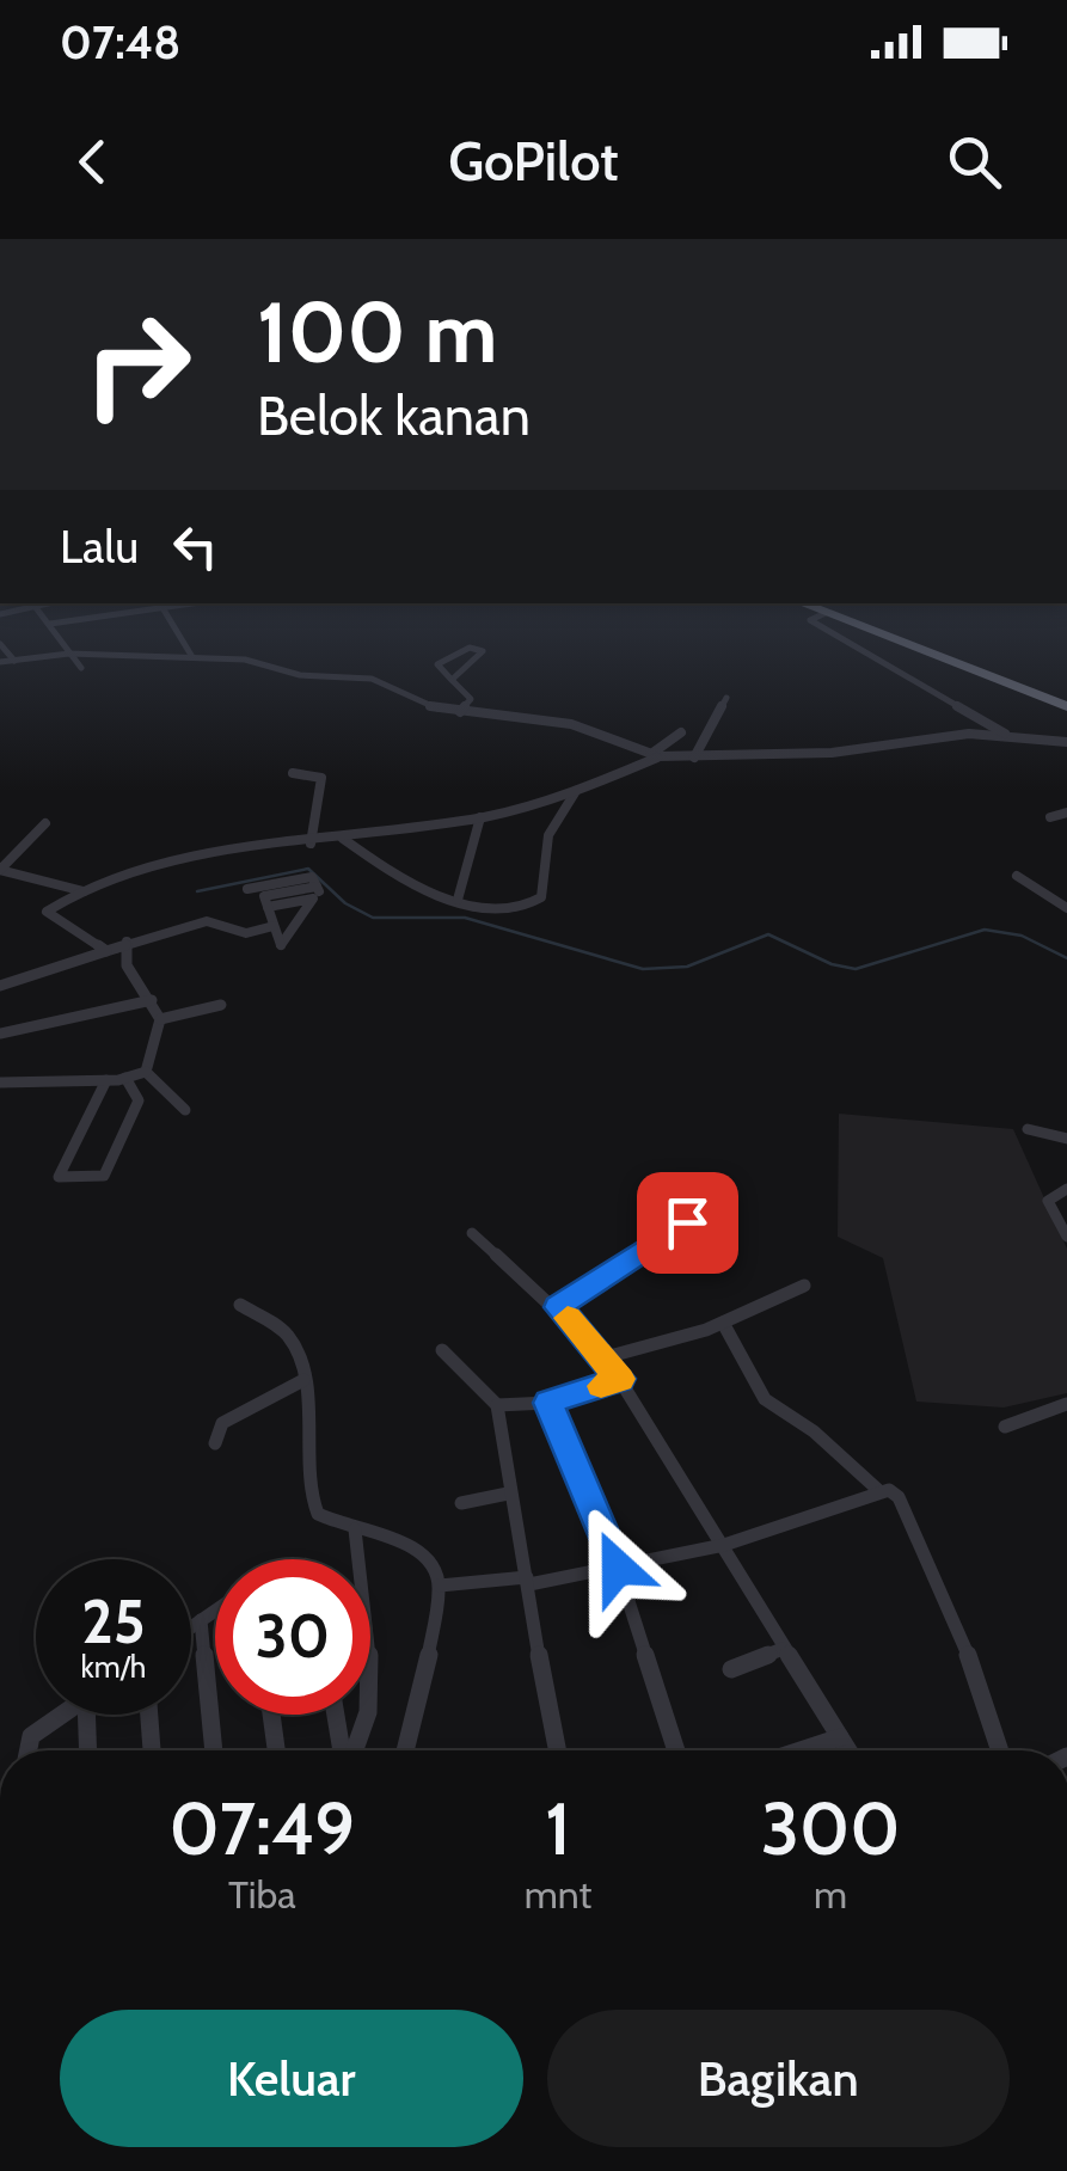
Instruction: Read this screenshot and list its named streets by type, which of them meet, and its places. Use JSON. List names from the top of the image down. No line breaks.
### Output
{"page":{"status":"07:48","header":"GoPilot","turn":["100 m","Belok kanan"],"then":"Lalu","speed":"25 km/h","limit":"30","eta":["07:49","Tiba","1","mnt","300","m"],"buttons":["Keluar","Bagikan"]}}
